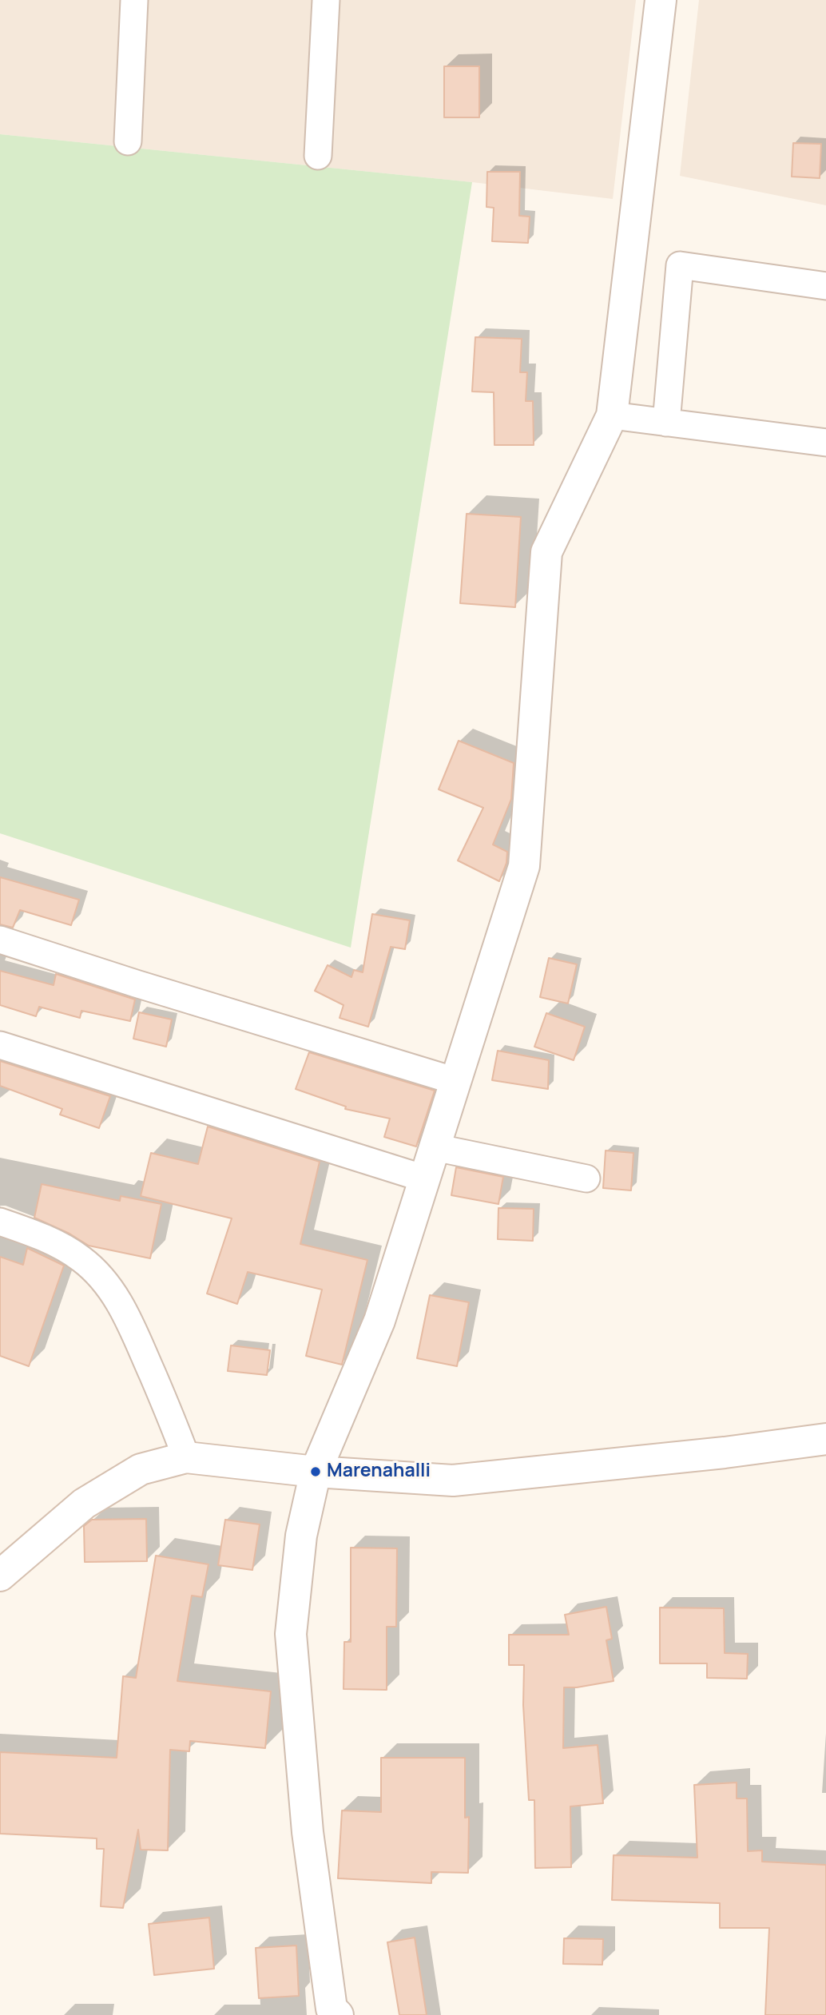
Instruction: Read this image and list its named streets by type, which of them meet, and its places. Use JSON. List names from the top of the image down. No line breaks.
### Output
{"places":["Marenahalli"]}
